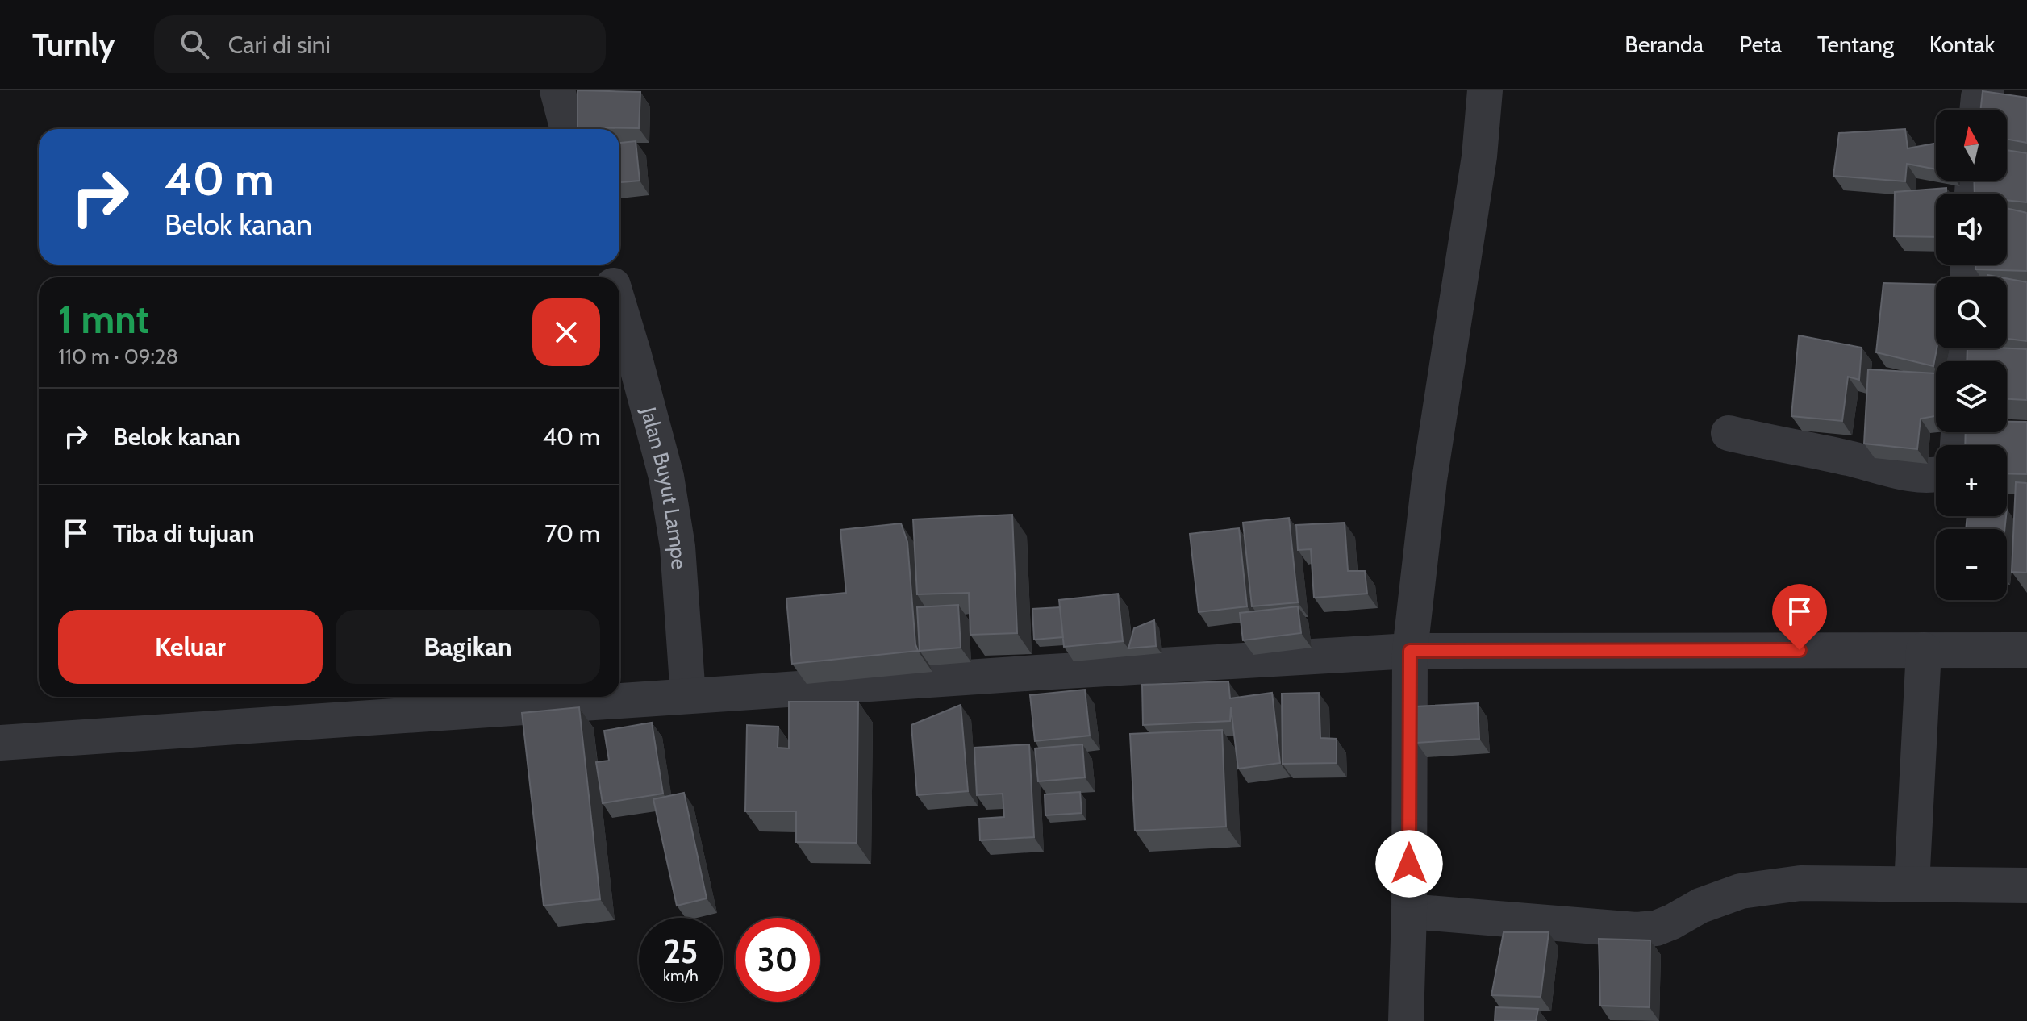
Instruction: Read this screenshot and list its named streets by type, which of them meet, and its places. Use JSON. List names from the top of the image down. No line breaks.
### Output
{"streets":{"street":["Jalan Buyut Lampe"]},"north":"top","page":{"header":"Turnly","search":"Cari di sini","nav":["Beranda","Peta","Tentang","Kontak"],"map_buttons":["+","−"],"turn":["40 m","Belok kanan"],"heading":["1 mnt","110 m · 09:28"],"list":[{"name":"Belok kanan","value":"40 m"},{"name":"Tiba di tujuan","value":"70 m"}],"buttons":["Keluar","Bagikan"],"speed":"25 km/h","limit":"30"}}
